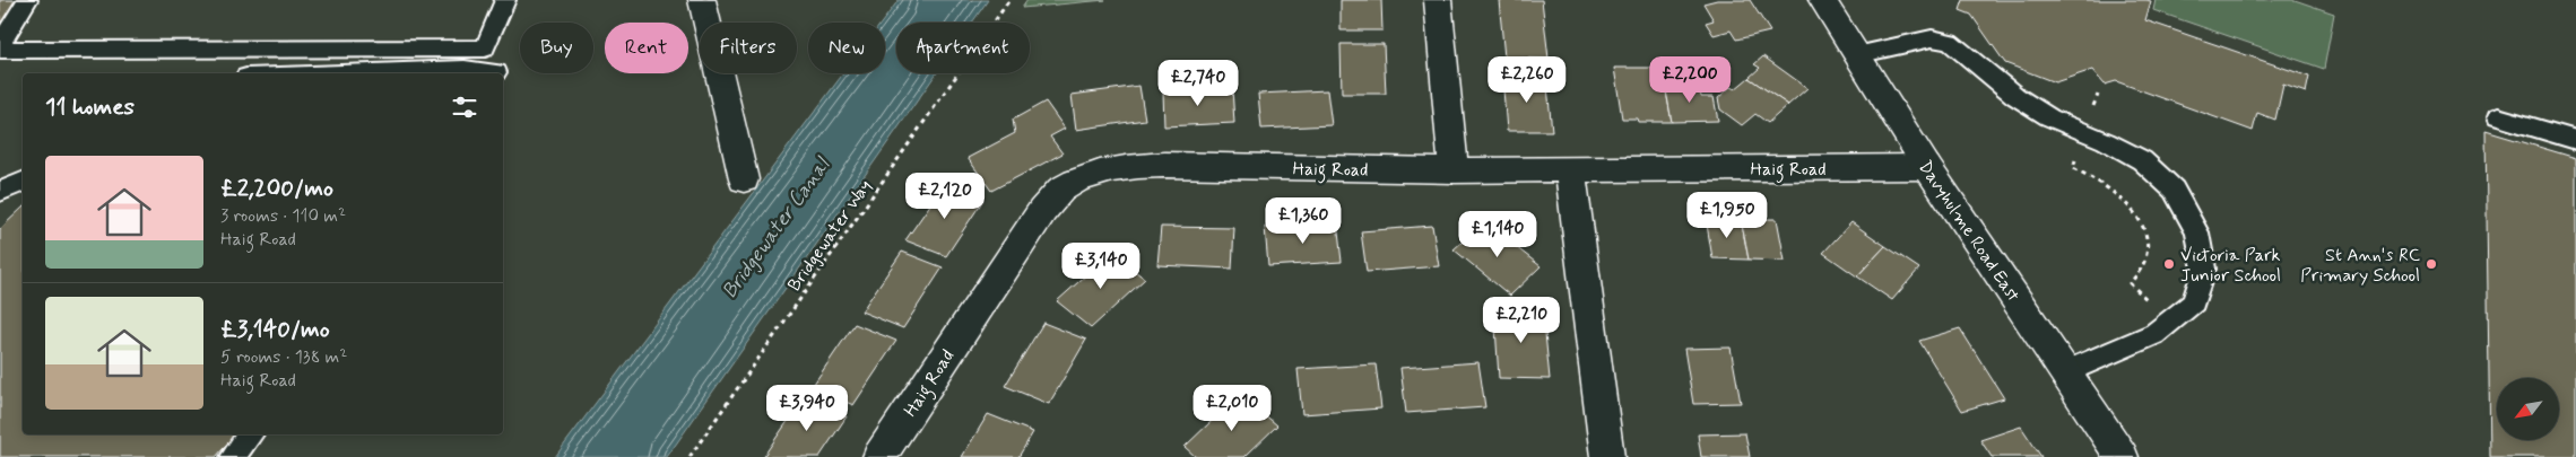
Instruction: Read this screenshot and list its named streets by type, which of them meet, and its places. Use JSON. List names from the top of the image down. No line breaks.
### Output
{"streets":{"street":["Haig Road","Davyhulme Road East"],"path":["Bridgewater Way"]},"crossings":[["Haig Road","Davyhulme Road East"]],"water":["Bridgewater Canal"],"places":["Victoria Park Junior School","St Ann's RC Primary School"],"north":"bottom left","page":{"chip":["Buy","Rent","Filters","New","Apartment"],"price":["£2,260","£2,200","£2,740","£2,120","£1,950","£1,360","£1,140","£3,140","£2,210","£3,940","£2,010"],"heading":"11 homes","list":[{"name":"£2,200/mo","note":"3 rooms · 110 m² · Haig Road"},{"name":"£3,140/mo","note":"5 rooms · 138 m² · Haig Road"}]}}
